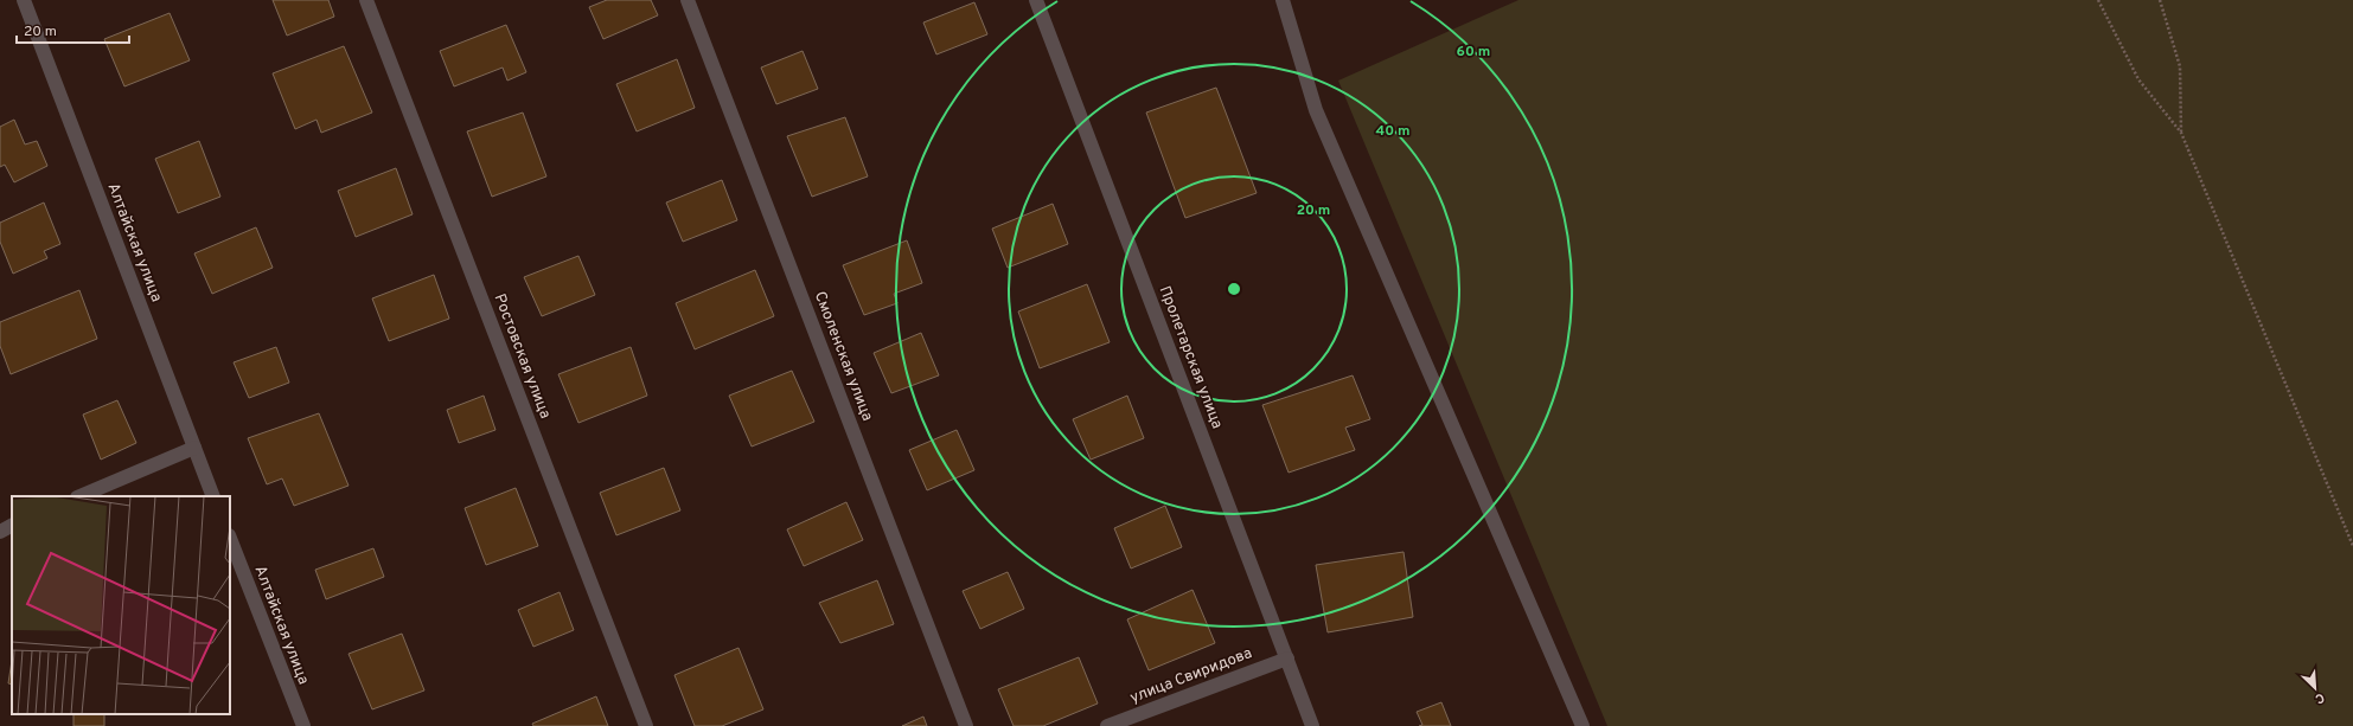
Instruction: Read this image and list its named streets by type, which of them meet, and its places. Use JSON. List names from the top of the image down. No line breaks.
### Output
{"streets":{"street":["Алтайская улица","Ростовская улица","Смоленская улица","Пролетарская улица","улица Свиридова"]},"crossings":[["Пролетарская улица","улица Свиридова"]],"scale_bar":"20 m","north":"bottom right","rings":["60 m","40 m","20 m"]}
